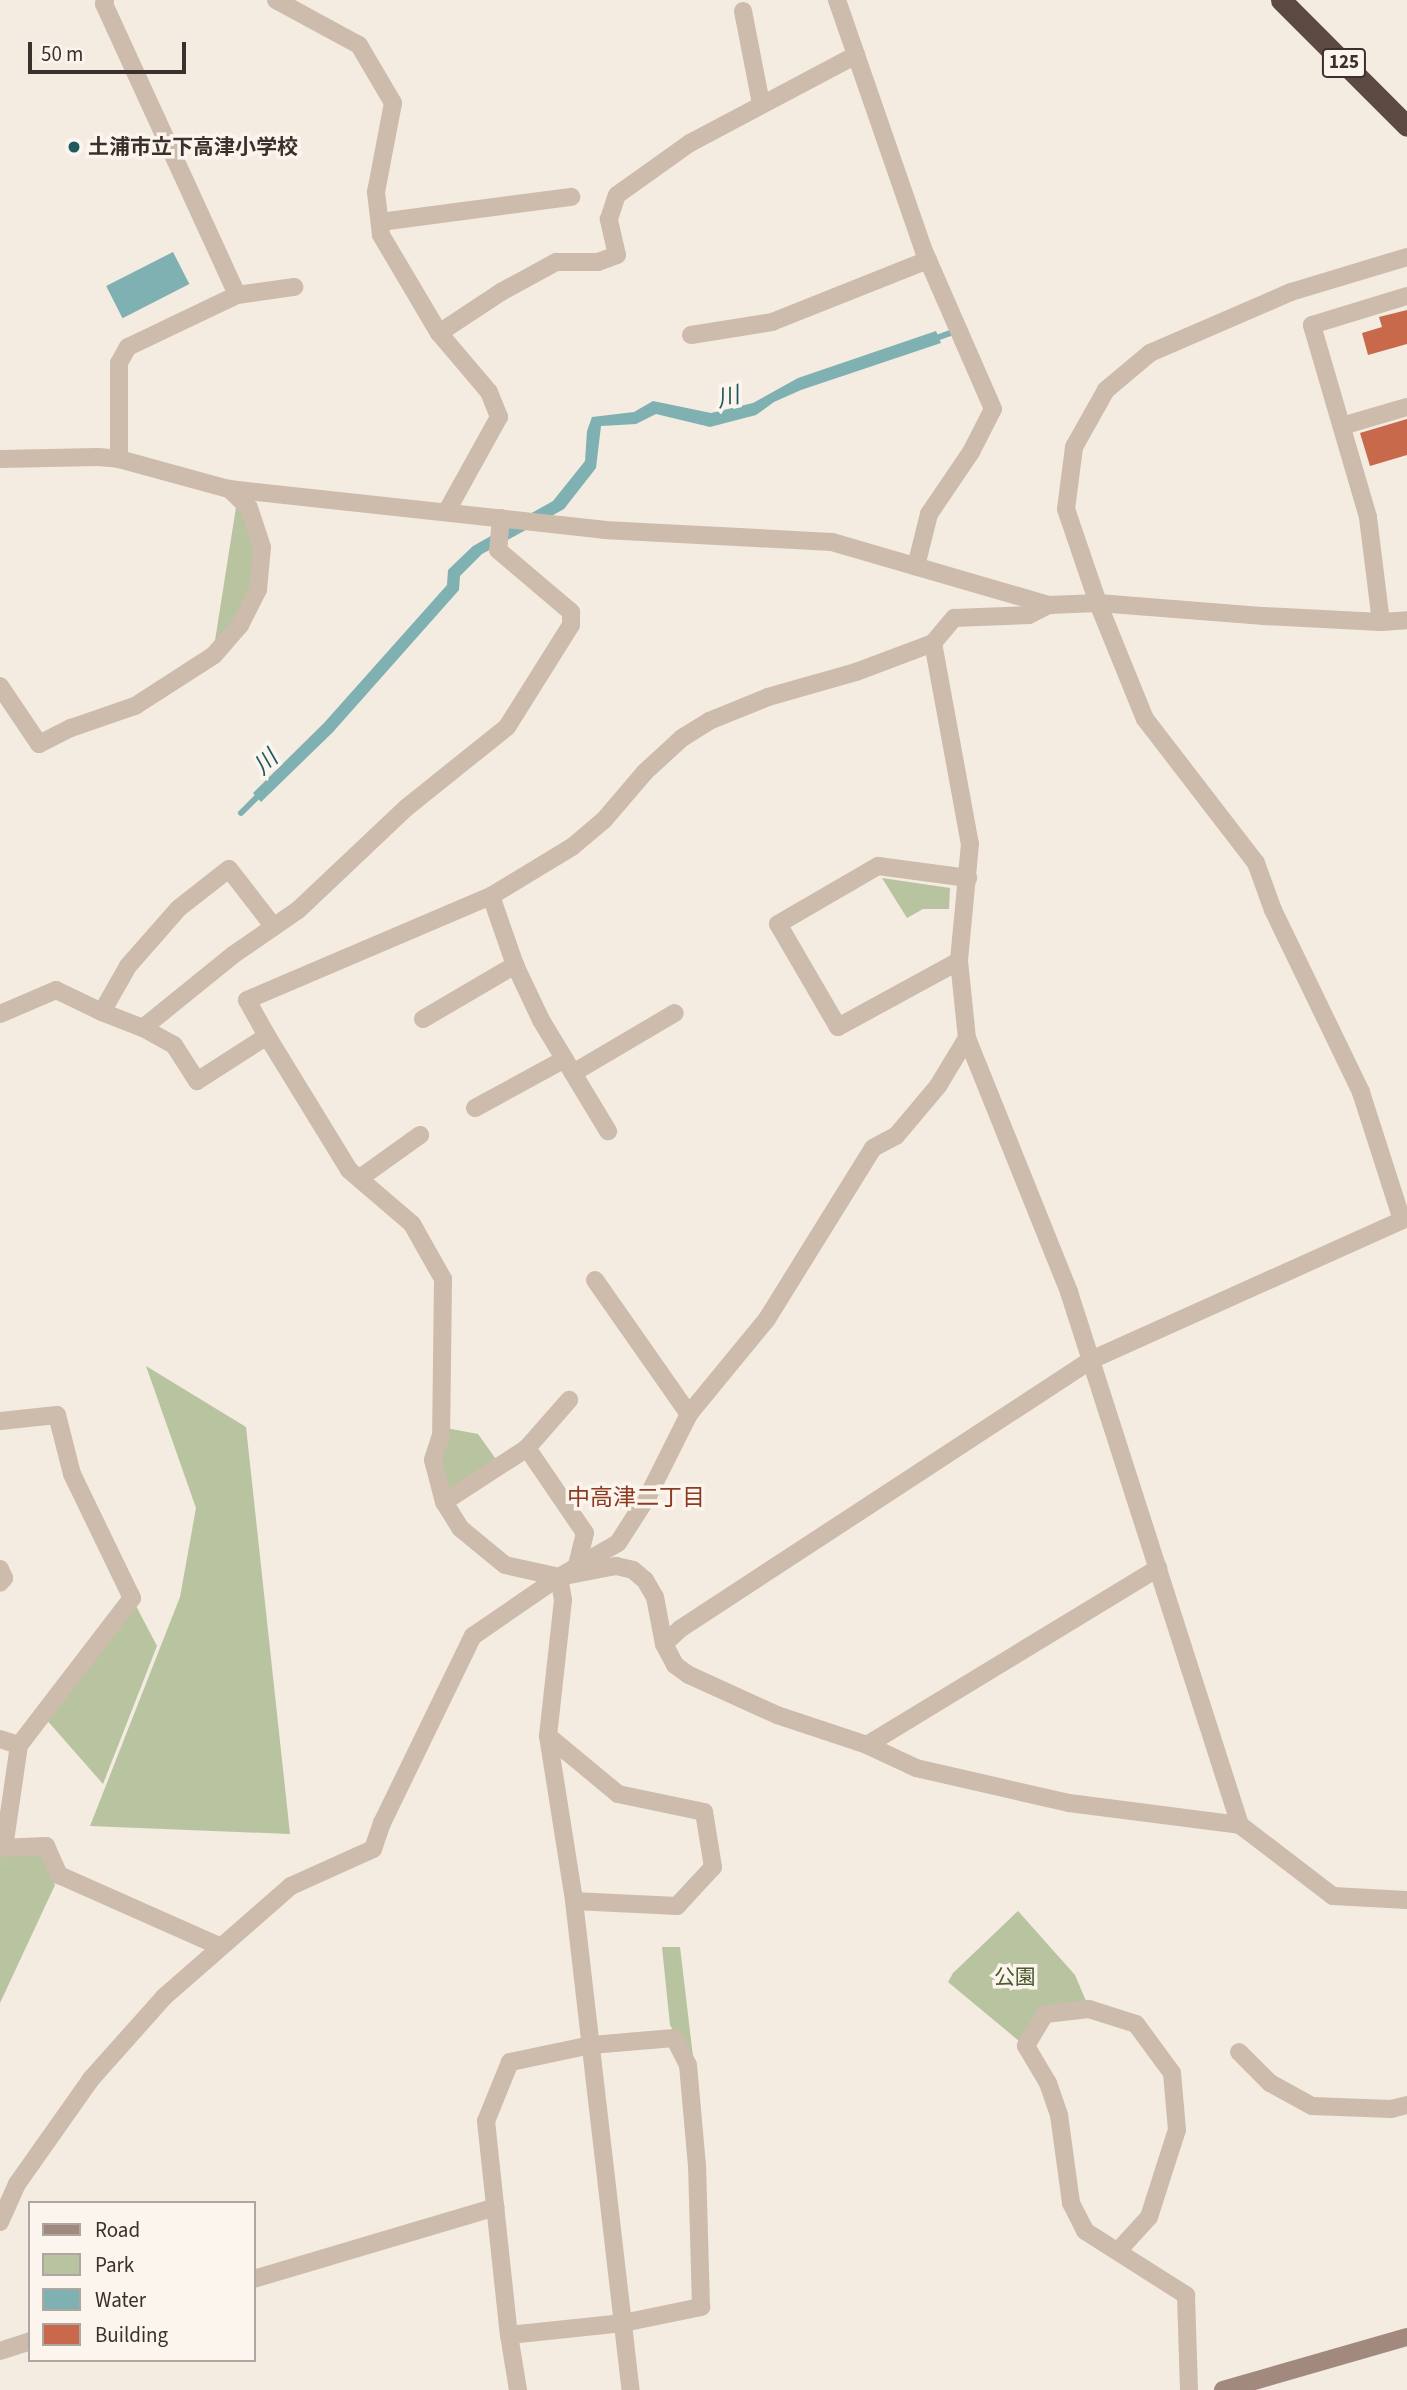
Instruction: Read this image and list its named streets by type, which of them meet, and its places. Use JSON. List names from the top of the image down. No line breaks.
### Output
{"streets":{"highway":["125"]},"districts":["中高津二丁目"],"water":["川"],"parks":["公園"],"places":["土浦市立下高津小学校"],"legend":["Road","Park","Water","Building"],"scale_bar":"50 m"}
